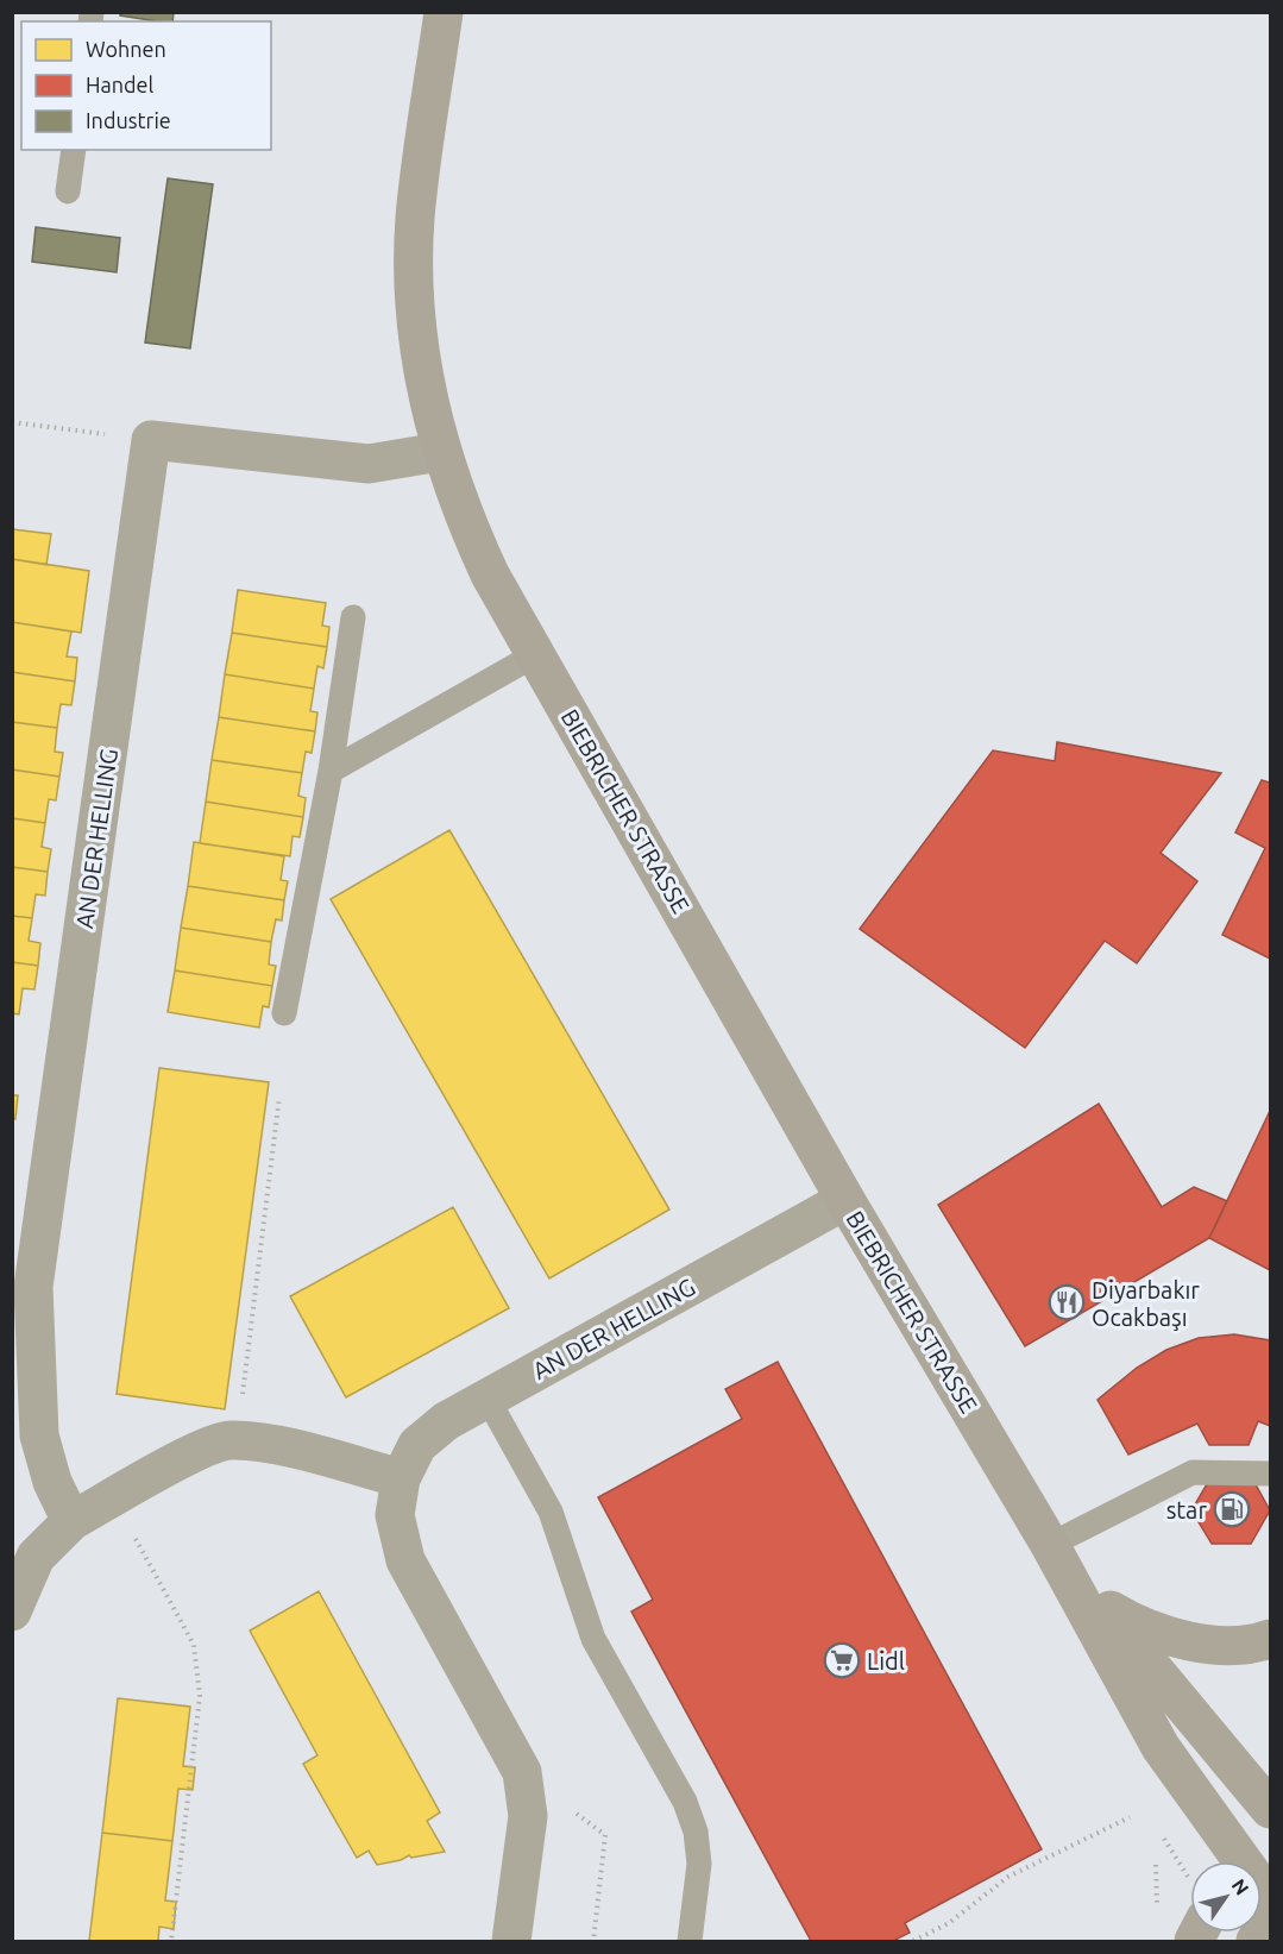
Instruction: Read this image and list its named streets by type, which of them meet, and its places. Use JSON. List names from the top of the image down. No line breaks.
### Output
{"streets":{"street":["BIEBRICHER STRASSE","AN DER HELLING"]},"crossings":[["BIEBRICHER STRASSE","AN DER HELLING"]],"places":{"restaurant":["Diyarbakır Ocakbaşı"],"fuel station":["star"],"supermarket":["Lidl"]},"legend":["Wohnen","Handel","Industrie"],"north":"top right"}
